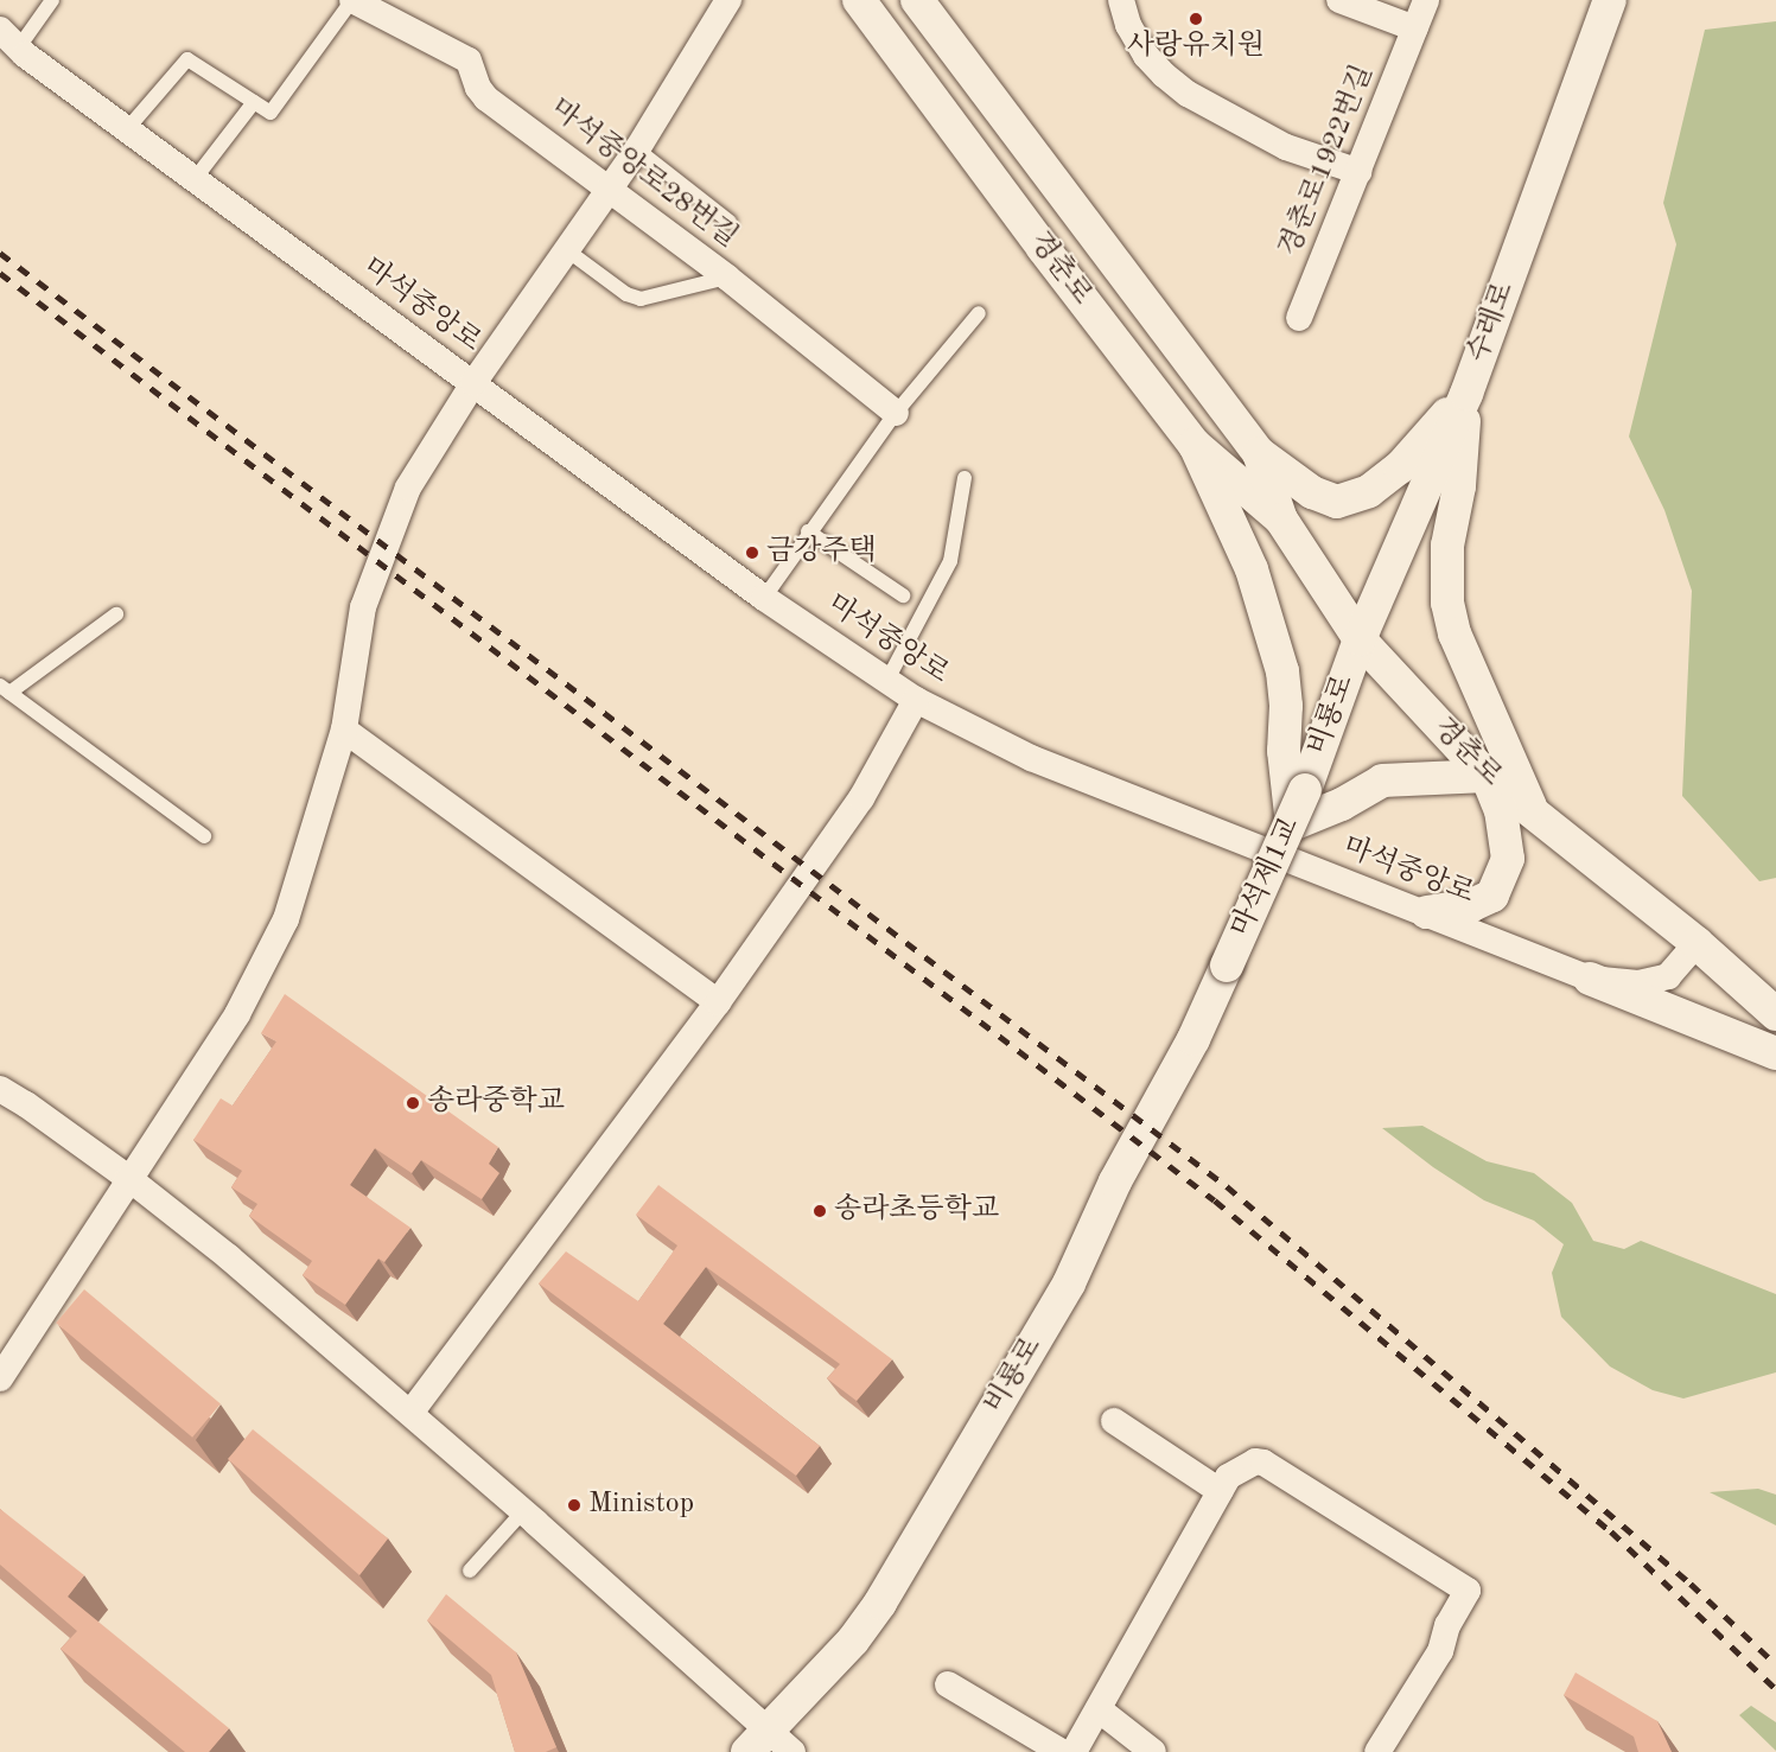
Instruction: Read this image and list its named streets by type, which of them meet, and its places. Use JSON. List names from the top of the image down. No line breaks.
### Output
{"streets":{"street":["경춘로1922번길","마석중앙로28번길","경춘로","마석중앙로","수레로","비룡로","마석제1교"]},"crossings":[["경춘로","마석중앙로"],["경춘로","수레로"],["경춘로","비룡로"],["수레로","비룡로"],["비룡로","마석제1교"]],"places":["사랑유치원","금강주택","송라중학교","송라초등학교","Ministop"]}
